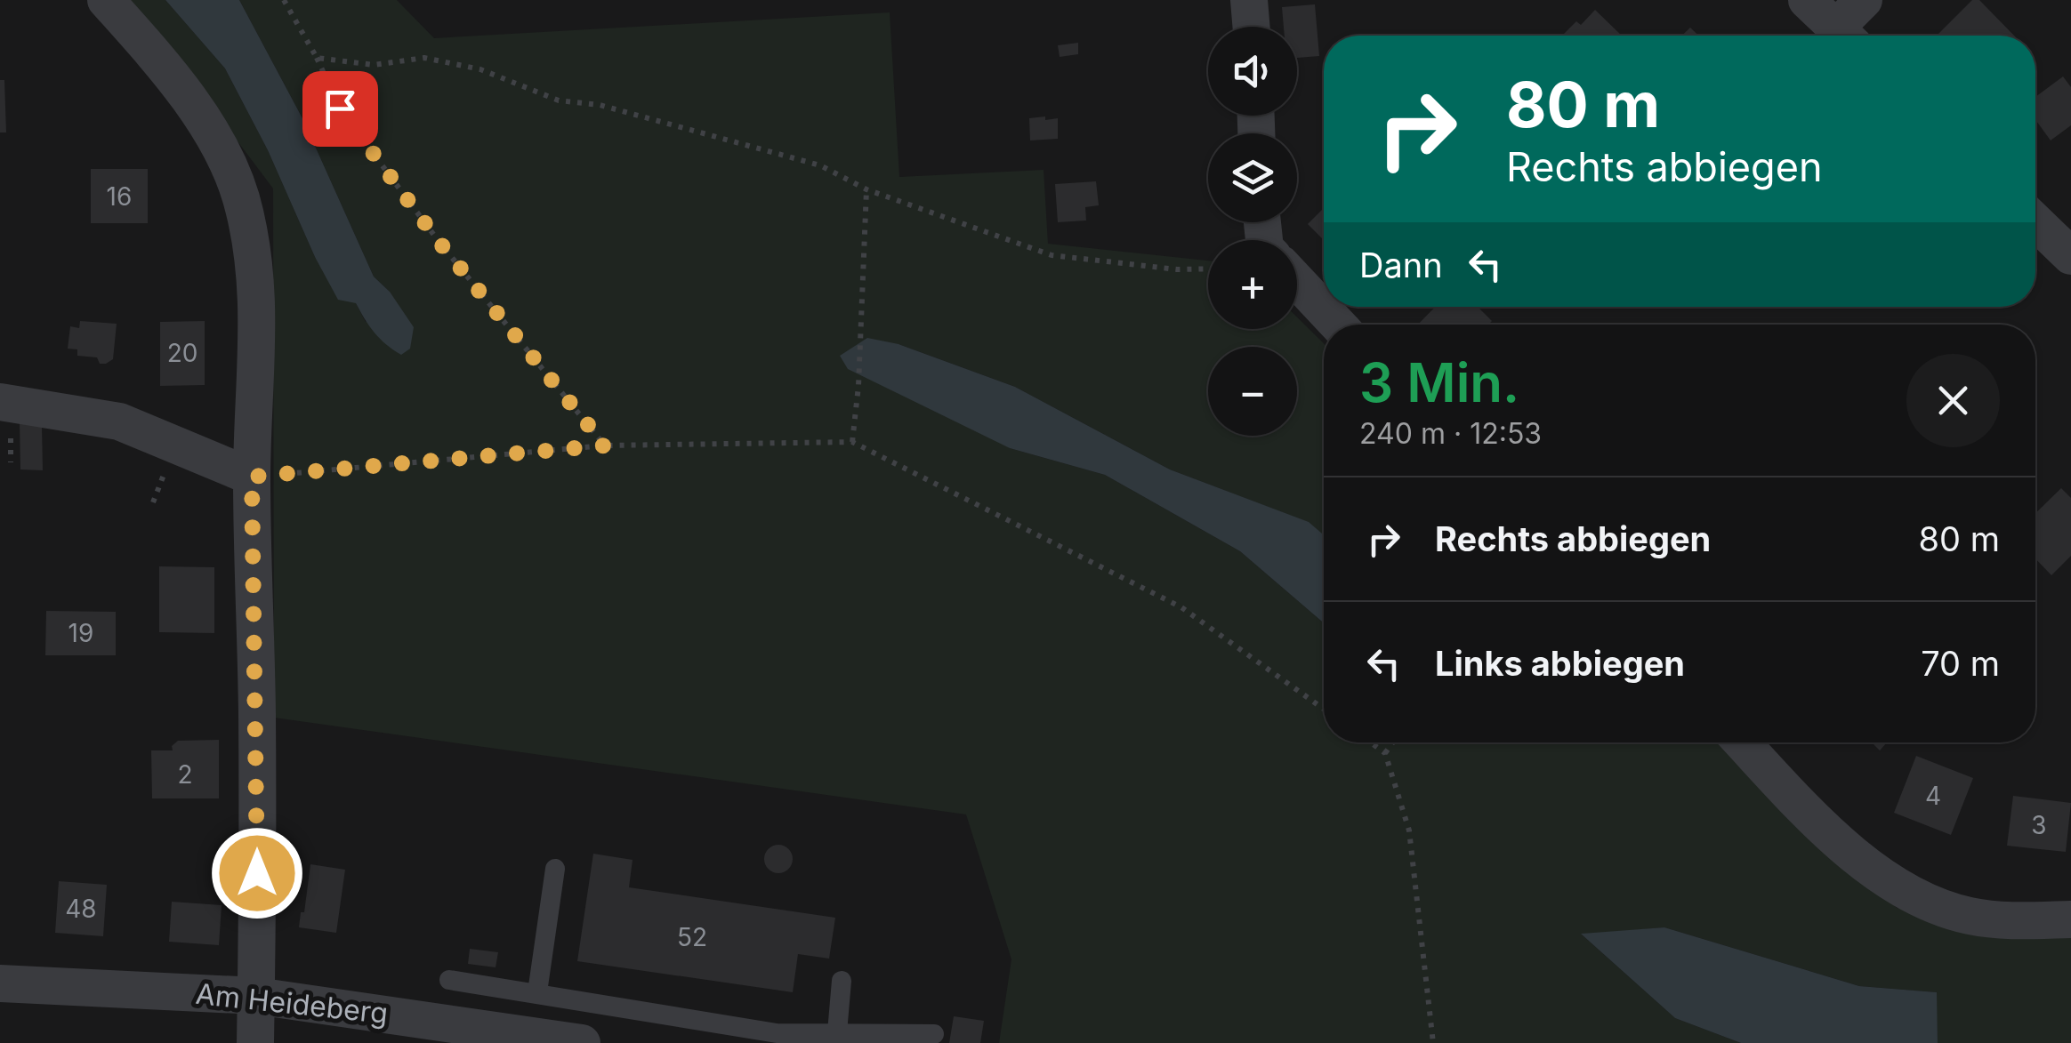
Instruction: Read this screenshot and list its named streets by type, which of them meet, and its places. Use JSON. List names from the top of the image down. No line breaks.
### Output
{"streets":{"street":["Am Heideberg"]},"house_numbers":["16","20","19","2","4","3","48","52"],"page":{"map_buttons":["+","−"],"turn":["80 m","Rechts abbiegen"],"then":"Dann","heading":["3 Min.","240 m · 12:53"],"list":[{"name":"Rechts abbiegen","value":"80 m"},{"name":"Links abbiegen","value":"70 m"}]}}
